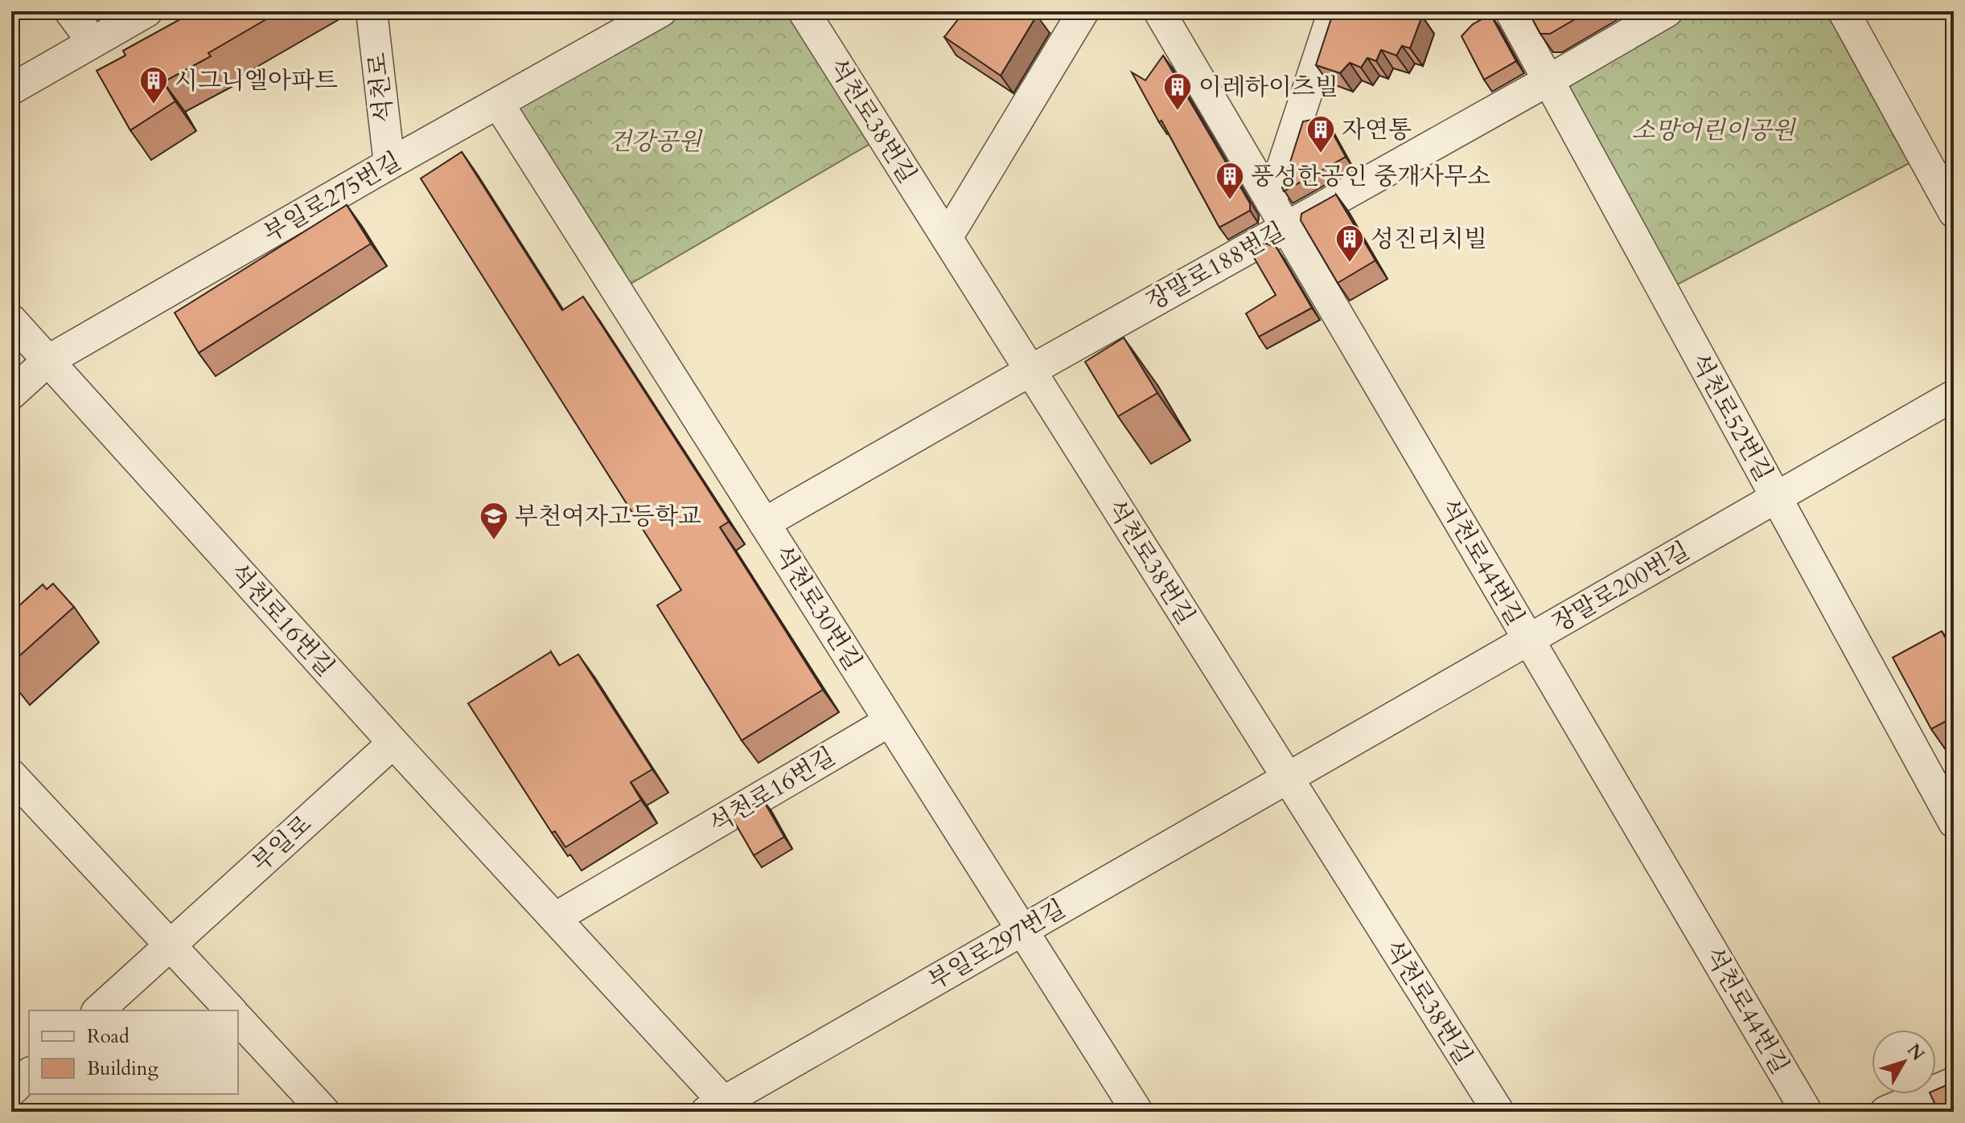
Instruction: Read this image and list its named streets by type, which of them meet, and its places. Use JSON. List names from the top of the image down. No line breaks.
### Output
{"streets":{"street":["석천로","석천로38번길","부일로275번길","장말로188번길","석천로52번길","석천로44번길","장말로200번길","석천로30번길","석천로16번길","부일로","부일로297번길"]},"crossings":[["석천로","부일로275번길"],["석천로38번길","장말로188번길"],["석천로38번길","장말로200번길"],["석천로38번길","부일로297번길"],["부일로275번길","석천로30번길"],["부일로275번길","석천로16번길"],["장말로188번길","석천로52번길"],["장말로188번길","석천로44번길"],["장말로188번길","석천로30번길"],["석천로52번길","장말로200번길"],["석천로44번길","장말로200번길"],["장말로200번길","부일로297번길"],["석천로30번길","석천로16번길"],["석천로30번길","부일로297번길"],["석천로16번길","부일로"],["석천로16번길","부일로297번길"]],"parks":["소망어린이공원","건강공원"],"places":{"building":["시그니엘아파트","이레하이츠빌","자연통","풍성한공인 중개사무소","성진리치빌"],"school or university":["부천여자고등학교"]},"legend":["Road","Building"],"north":"top right"}
